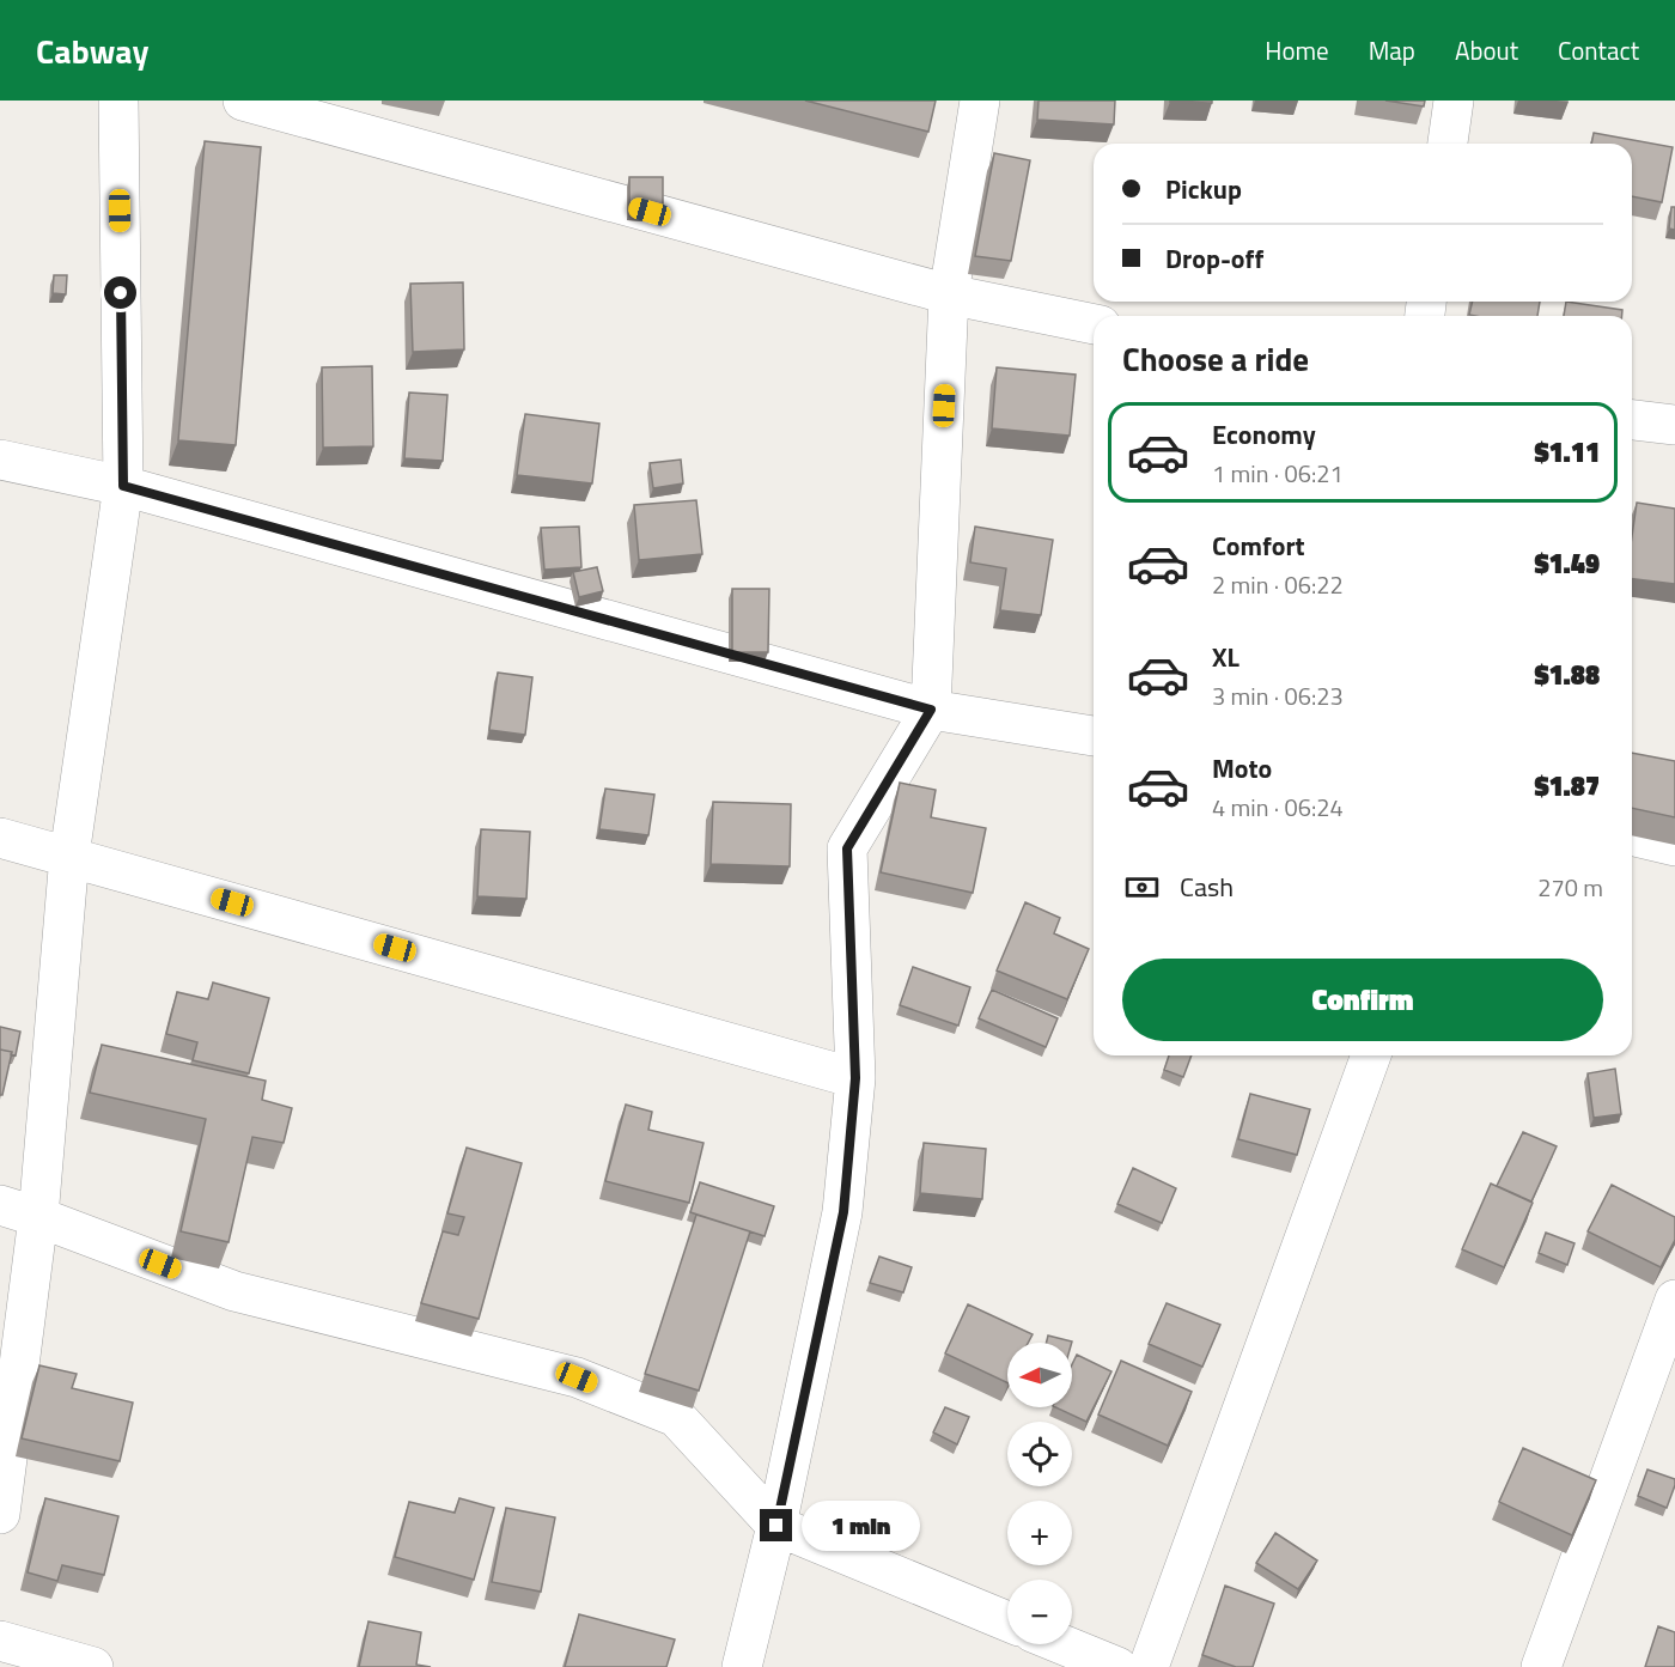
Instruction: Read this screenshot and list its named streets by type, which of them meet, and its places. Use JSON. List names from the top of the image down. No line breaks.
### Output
{"north":"left","page":{"header":"Cabway","nav":["Home","Map","About","Contact"],"banner":["Pickup","Drop-off"],"heading":"Choose a ride","list":[{"name":"Economy","note":"1 min · 06:21","value":"$1.11"},{"name":"Comfort","note":"2 min · 06:22","value":"$1.49"},{"name":"XL","note":"3 min · 06:23","value":"$1.88"},{"name":"Moto","note":"4 min · 06:24","value":"$1.87"}],"pay":["Cash","270 m"],"buttons":"Confirm","map_buttons":["+","−"],"bubble":"1 min"}}
